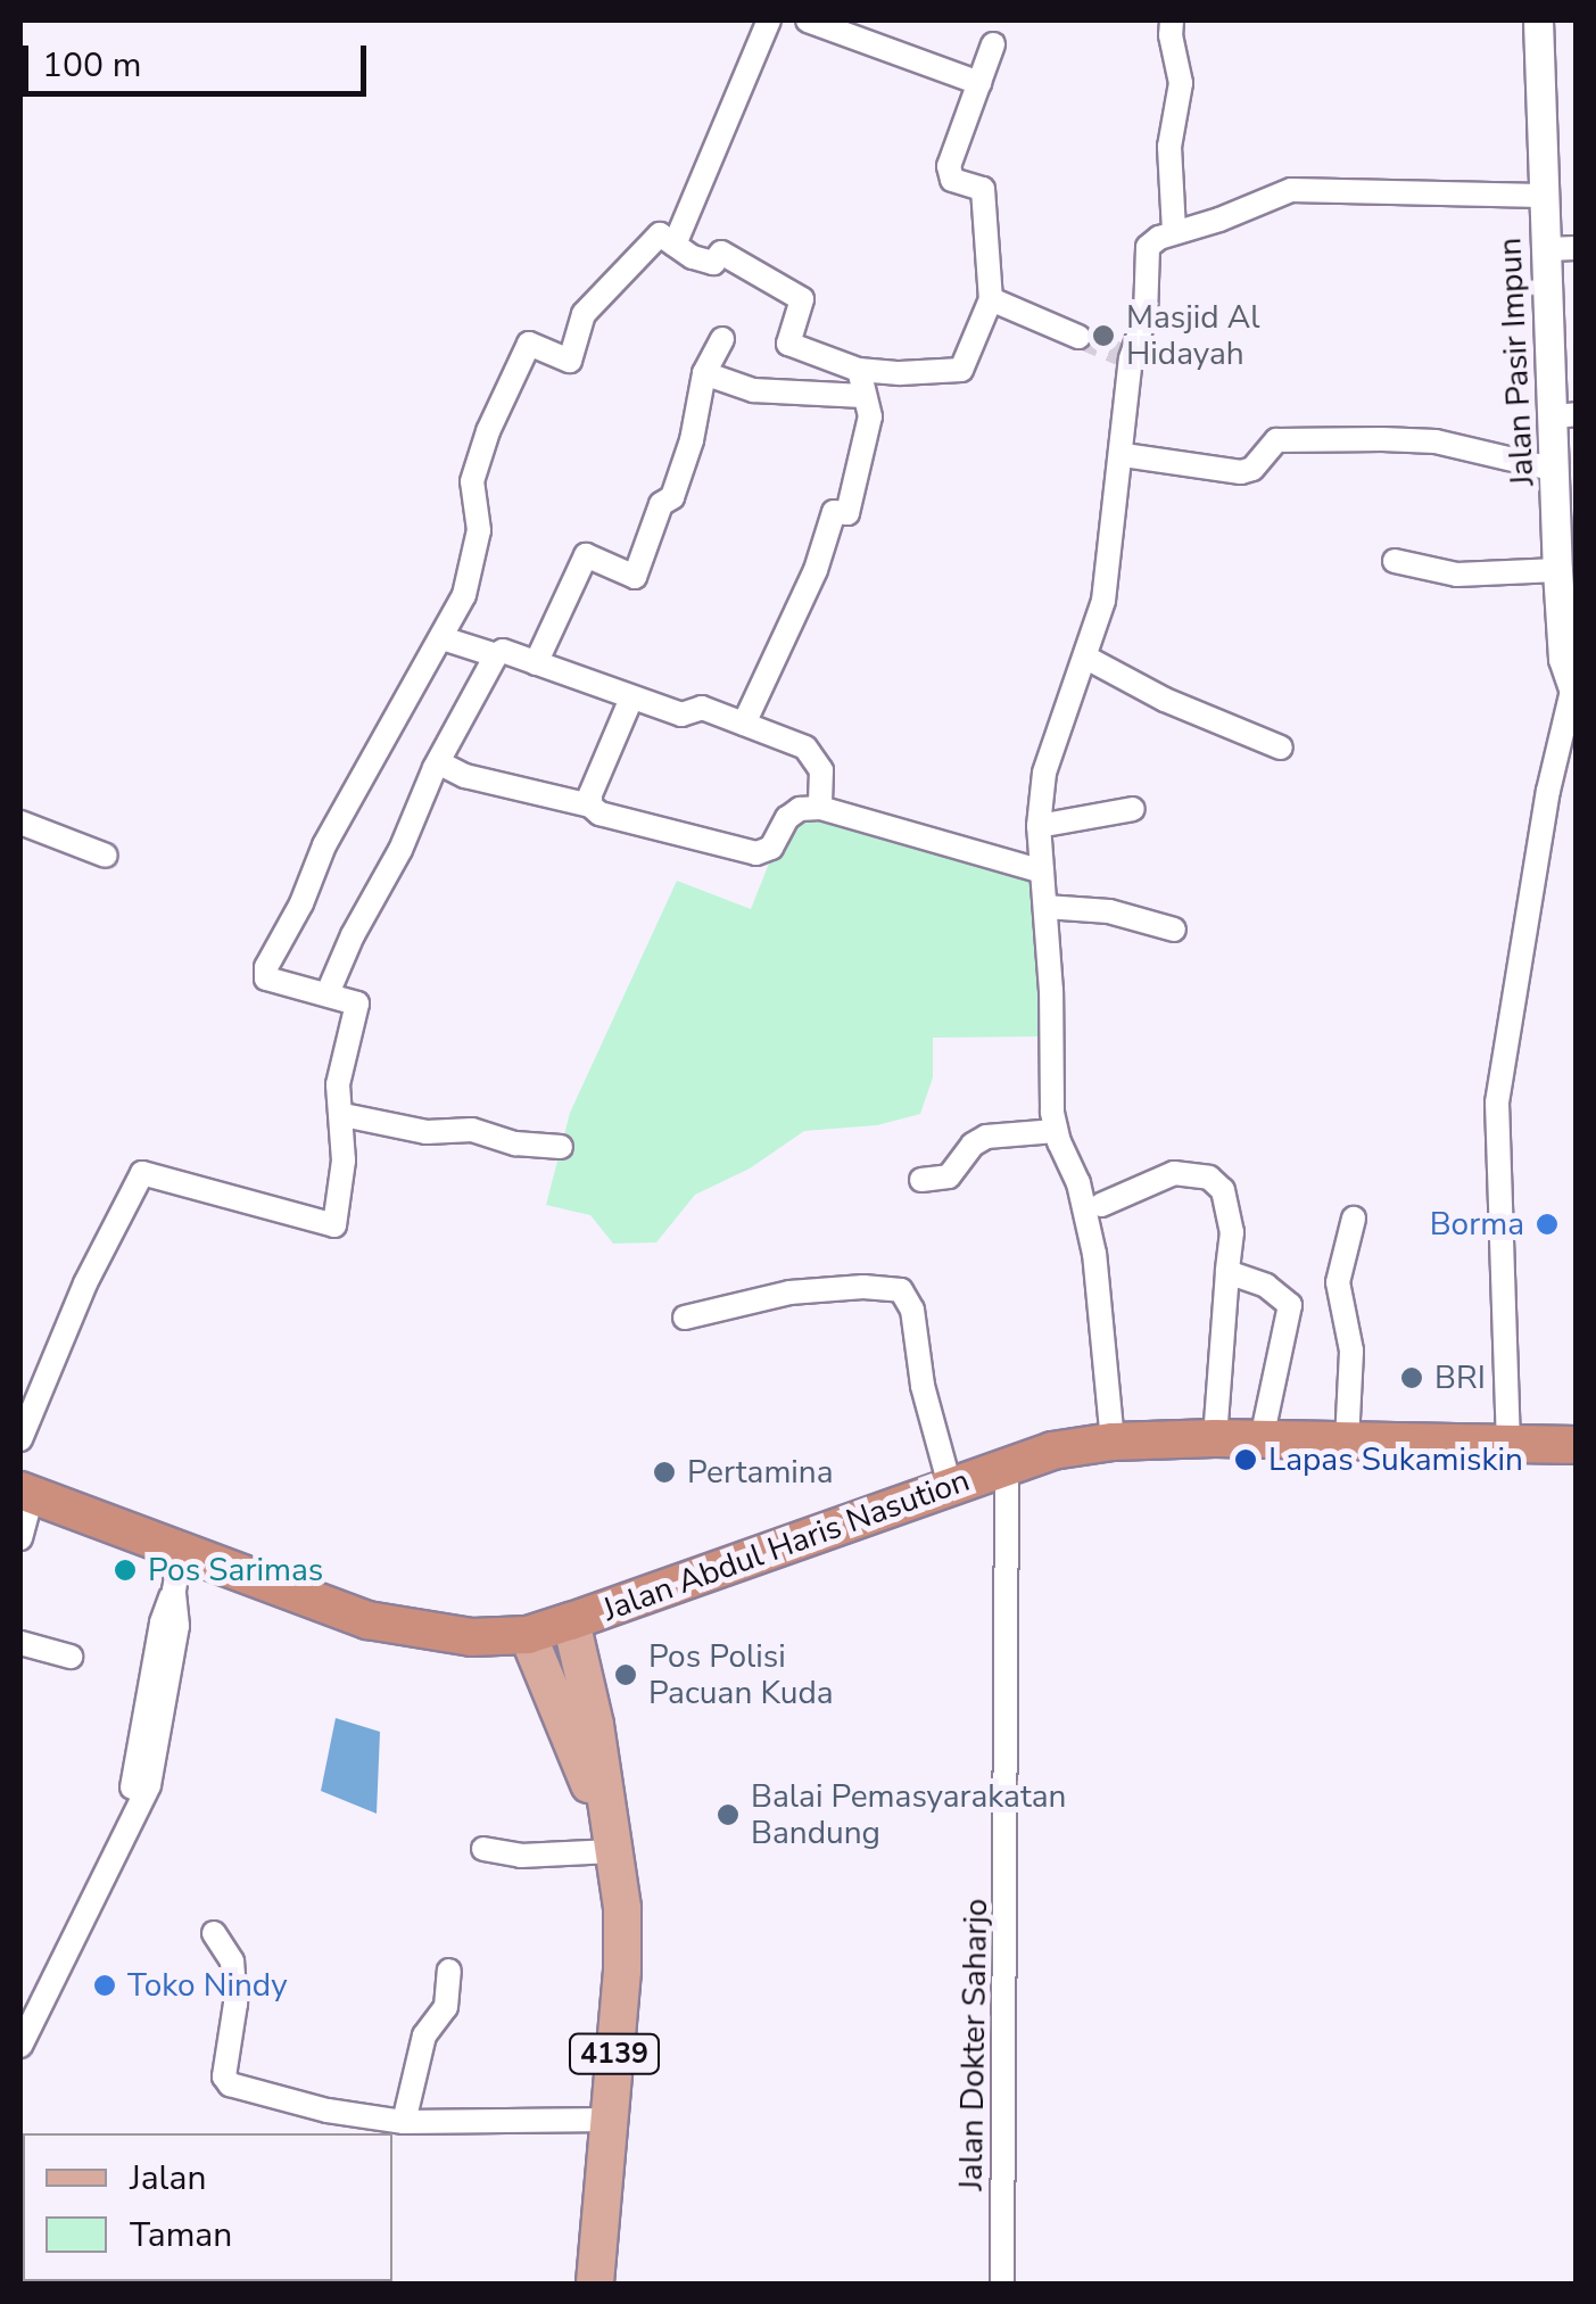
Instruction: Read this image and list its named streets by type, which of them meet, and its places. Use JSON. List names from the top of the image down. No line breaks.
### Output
{"streets":{"highway":["Jalan Abdul Haris Nasution"],"main road":["4139"],"street":["Jalan Pasir Impun","Jalan Dokter Saharjo"]},"crossings":[["Jalan Abdul Haris Nasution","Jalan Dokter Saharjo"],["Jalan Abdul Haris Nasution","4139"]],"places":["Masjid Al Hidayah","Borma","BRI","Lapas Sukamiskin","Pertamina","Pos Sarimas","Pos Polisi Pacuan Kuda","Balai Pemasyarakatan Bandung","Toko Nindy"],"legend":["Jalan","Taman"],"scale_bar":"100 m"}
